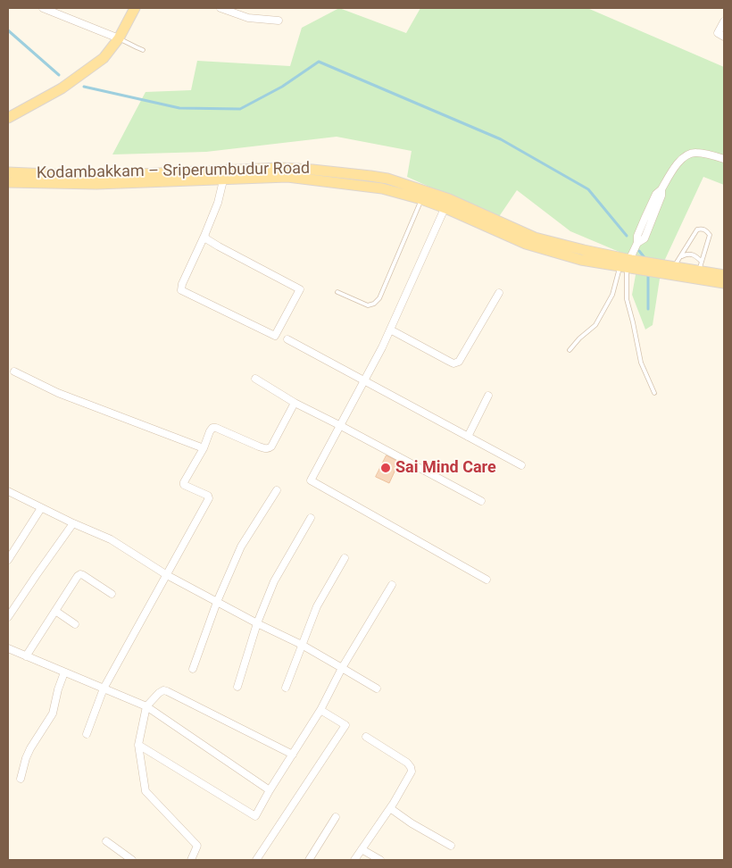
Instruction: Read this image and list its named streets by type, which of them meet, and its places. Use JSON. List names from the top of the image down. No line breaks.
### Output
{"streets":{"main road":["Kodambakkam – Sriperumbudur Road"]},"places":["Sai Mind Care"]}
